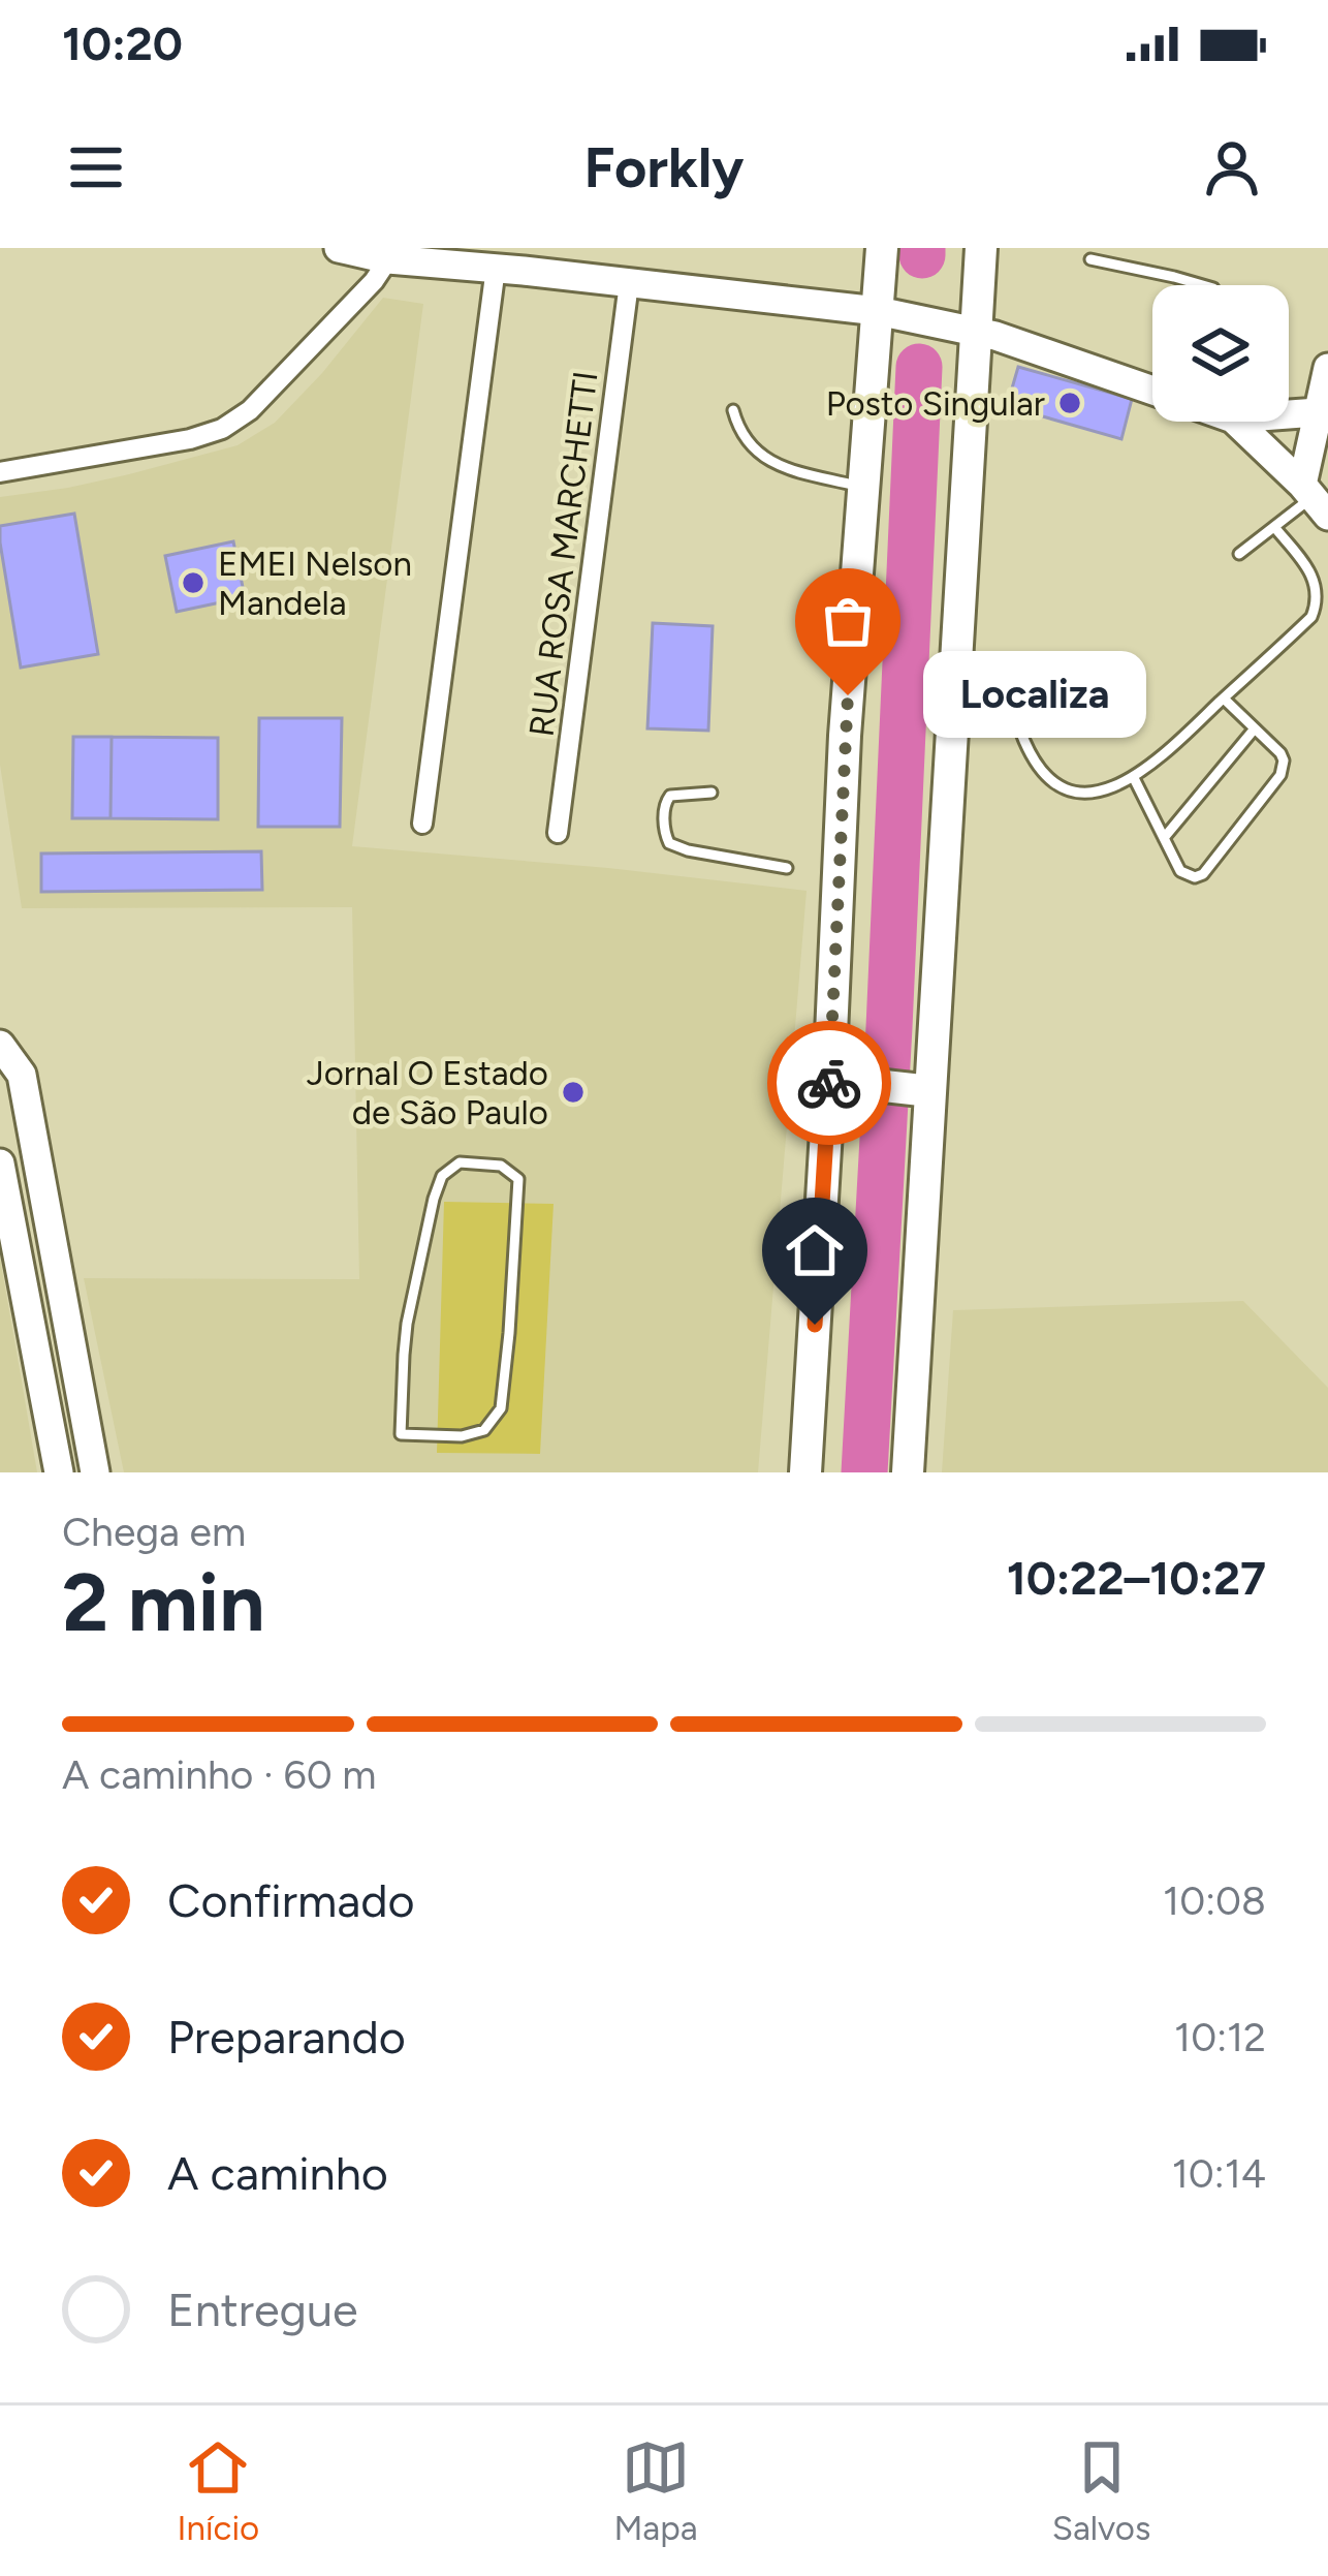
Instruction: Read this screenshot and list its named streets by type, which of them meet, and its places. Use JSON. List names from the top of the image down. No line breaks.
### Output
{"streets":{"street":["RUA ROSA MARCHETTI"]},"places":["Posto Singular","EMEI Nelson Mandela","Localiza","Jornal O Estado de São Paulo"],"page":{"status":"10:20","header":"Forkly","bubble":"Localiza","heading":["2 min","Chega em","10:22–10:27"],"bar":"A caminho · 60 m","list":[["Confirmado","10:08"],["Preparando","10:12"],["A caminho","10:14"],"Entregue"],"tabs":["Início","Mapa","Salvos"]}}
